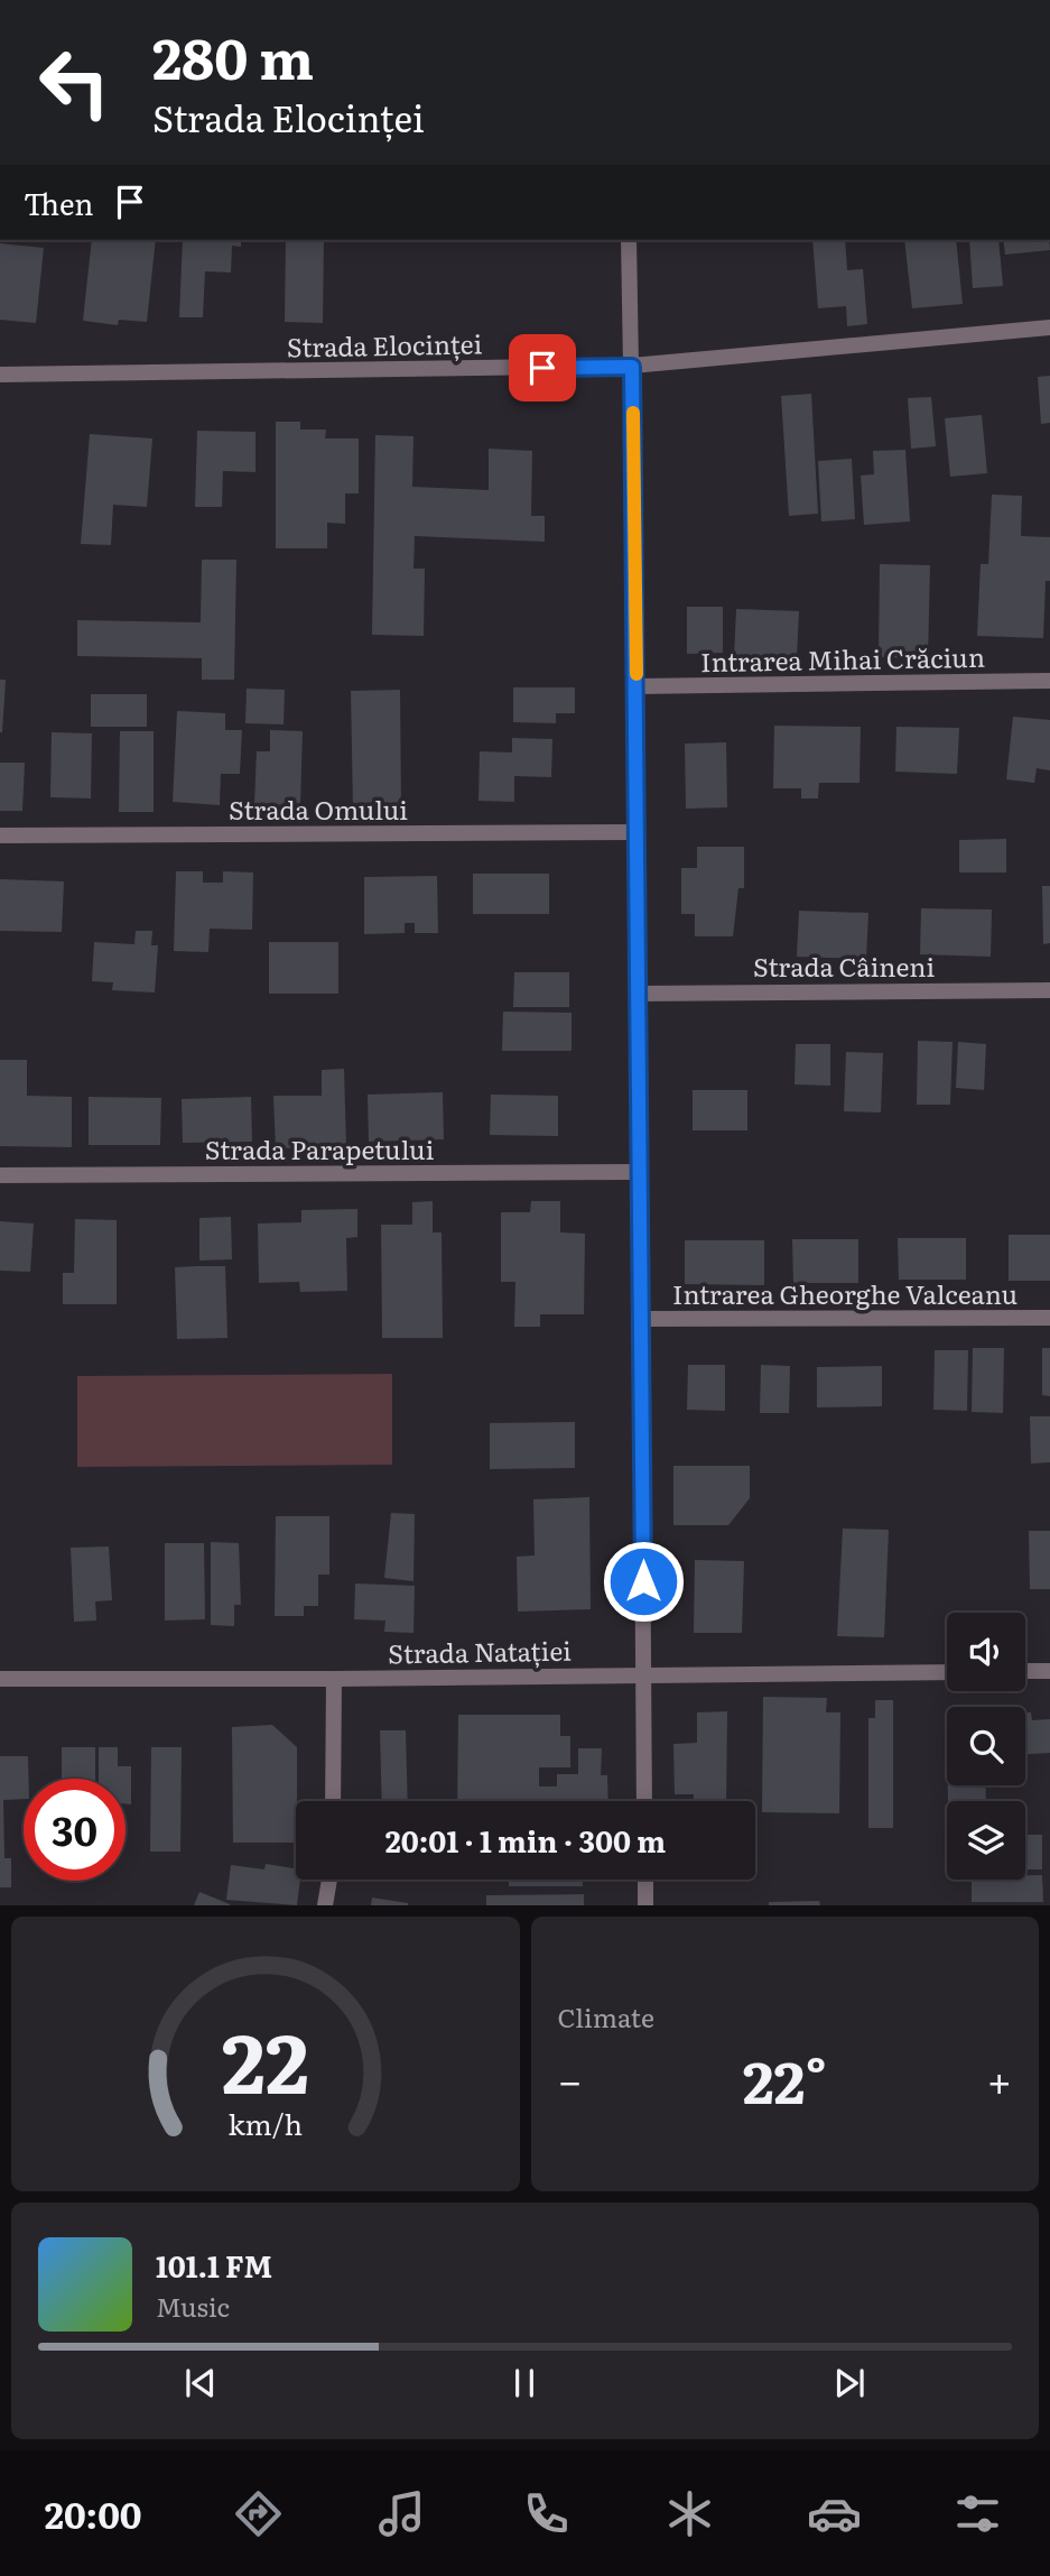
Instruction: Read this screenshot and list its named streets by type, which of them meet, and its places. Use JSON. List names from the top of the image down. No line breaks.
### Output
{"streets":{"street":["Strada Elocinței","Intrarea Mihai Crăciun","Strada Omului","Strada Câineni","Strada Parapetului","Intrarea Gheorghe Valceanu","Strada Natației"]},"page":{"turn":["280 m","Strada Elocinței"],"then":"Then","limit":"30","trip":"20:01 · 1 min · 300 m","tile":"Climate","heat":["−","22°","+"],"song":["101.1 FM","Music"],"tabs":"20:00","gauge":["22","km/h"]}}
